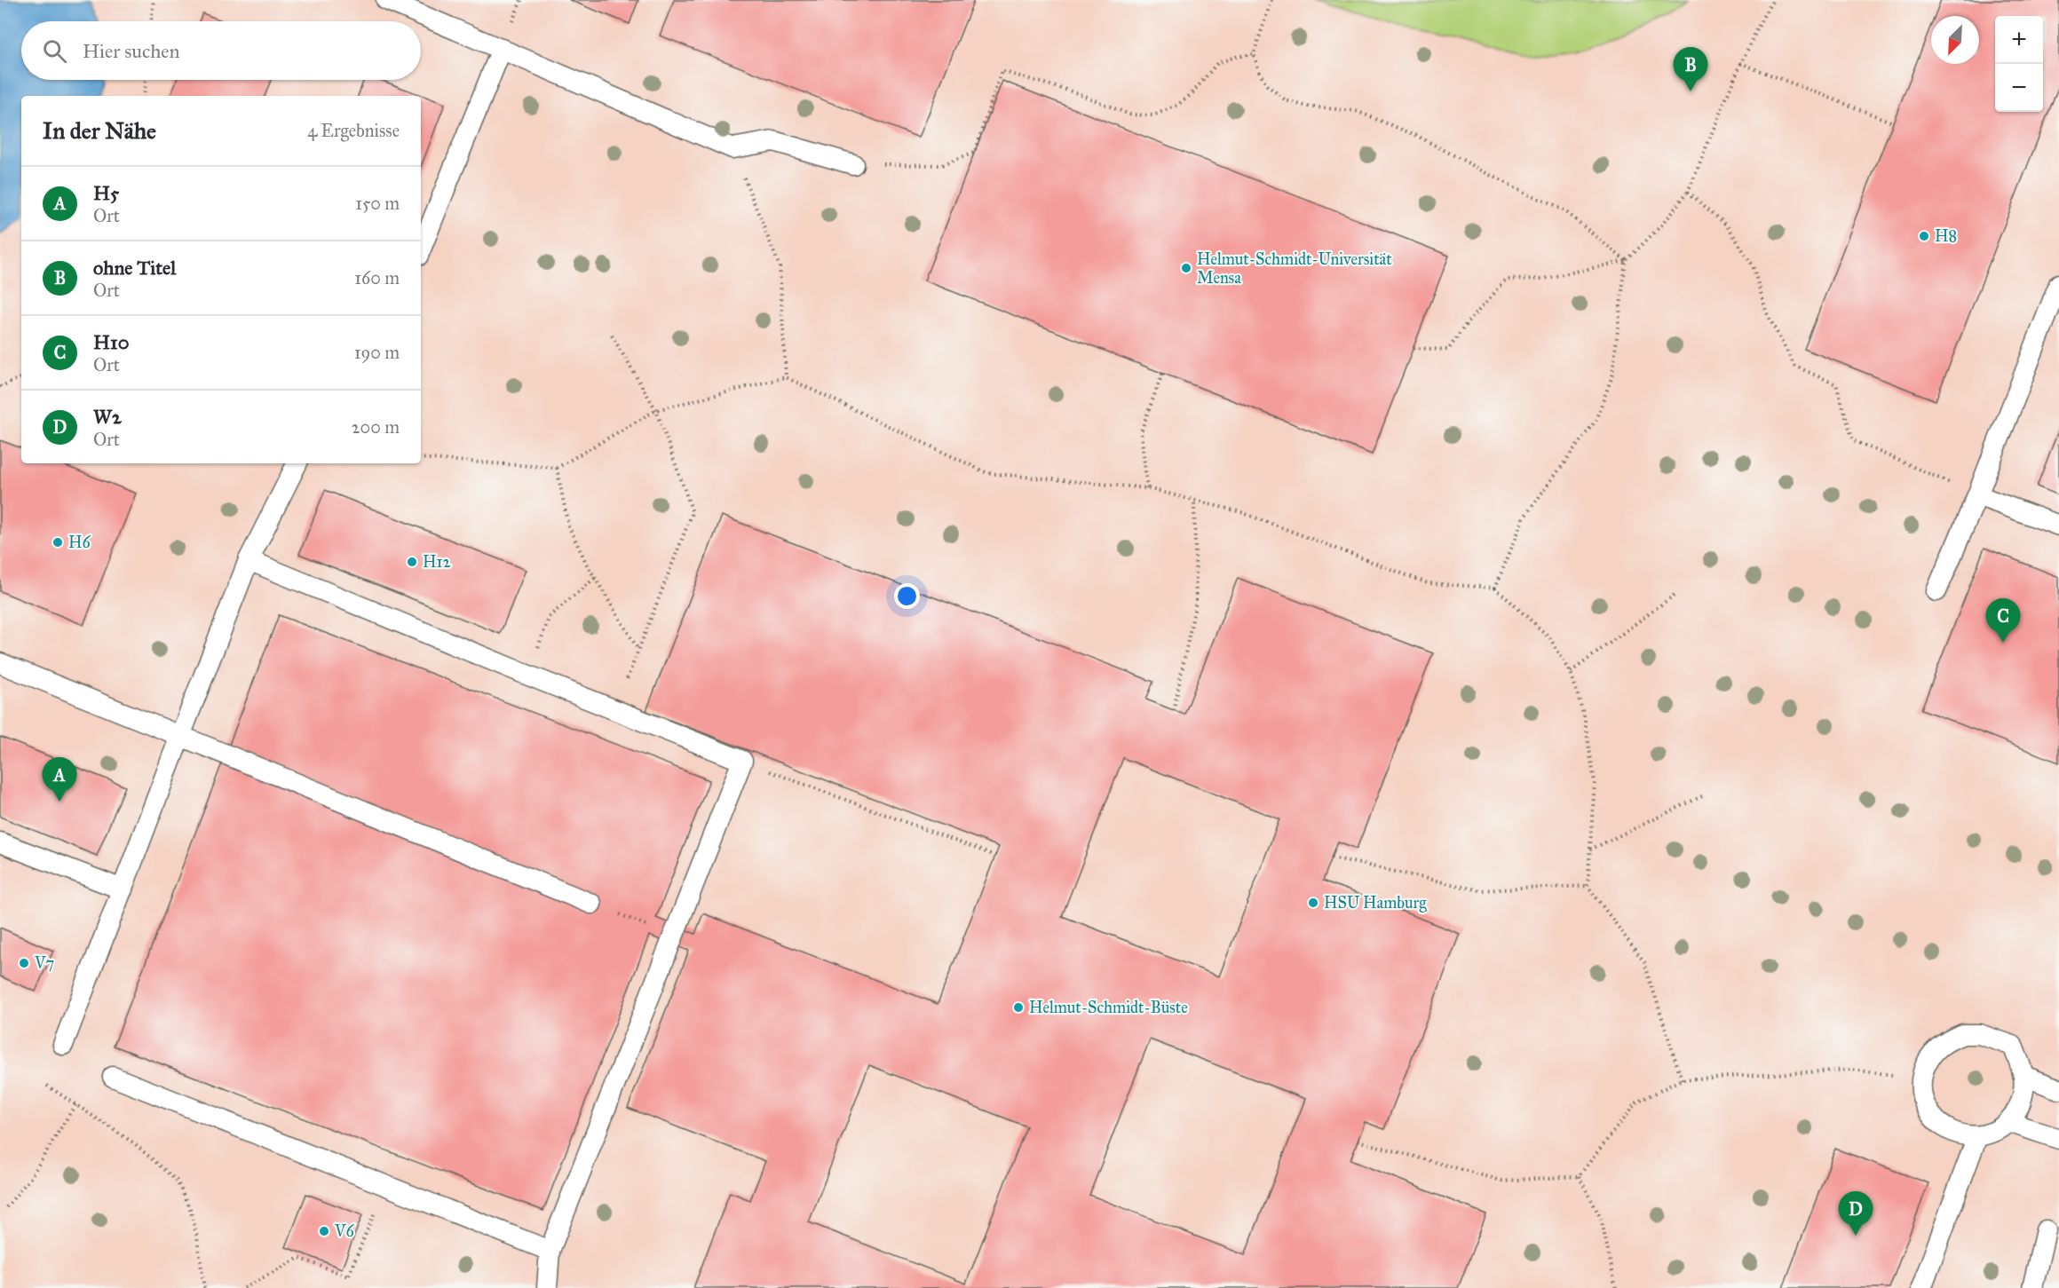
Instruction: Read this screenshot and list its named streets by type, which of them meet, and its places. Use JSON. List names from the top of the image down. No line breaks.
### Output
{"places":["H8","Helmut-Schmidt-Universität Mensa","H6","H12","HSU Hamburg","V7","Helmut-Schmidt-Büste","V6"],"north":"bottom left","page":{"map_buttons":["+","−"],"search":"Hier suchen","pins":["B","C","A","D"],"heading":["In der Nähe","4 Ergebnisse"],"list":[{"mark":"A","name":"H5","note":"Ort","value":"150 m"},{"mark":"B","name":"ohne Titel","note":"Ort","value":"160 m"},{"mark":"C","name":"H10","note":"Ort","value":"190 m"},{"mark":"D","name":"W2","note":"Ort","value":"200 m"}]}}
